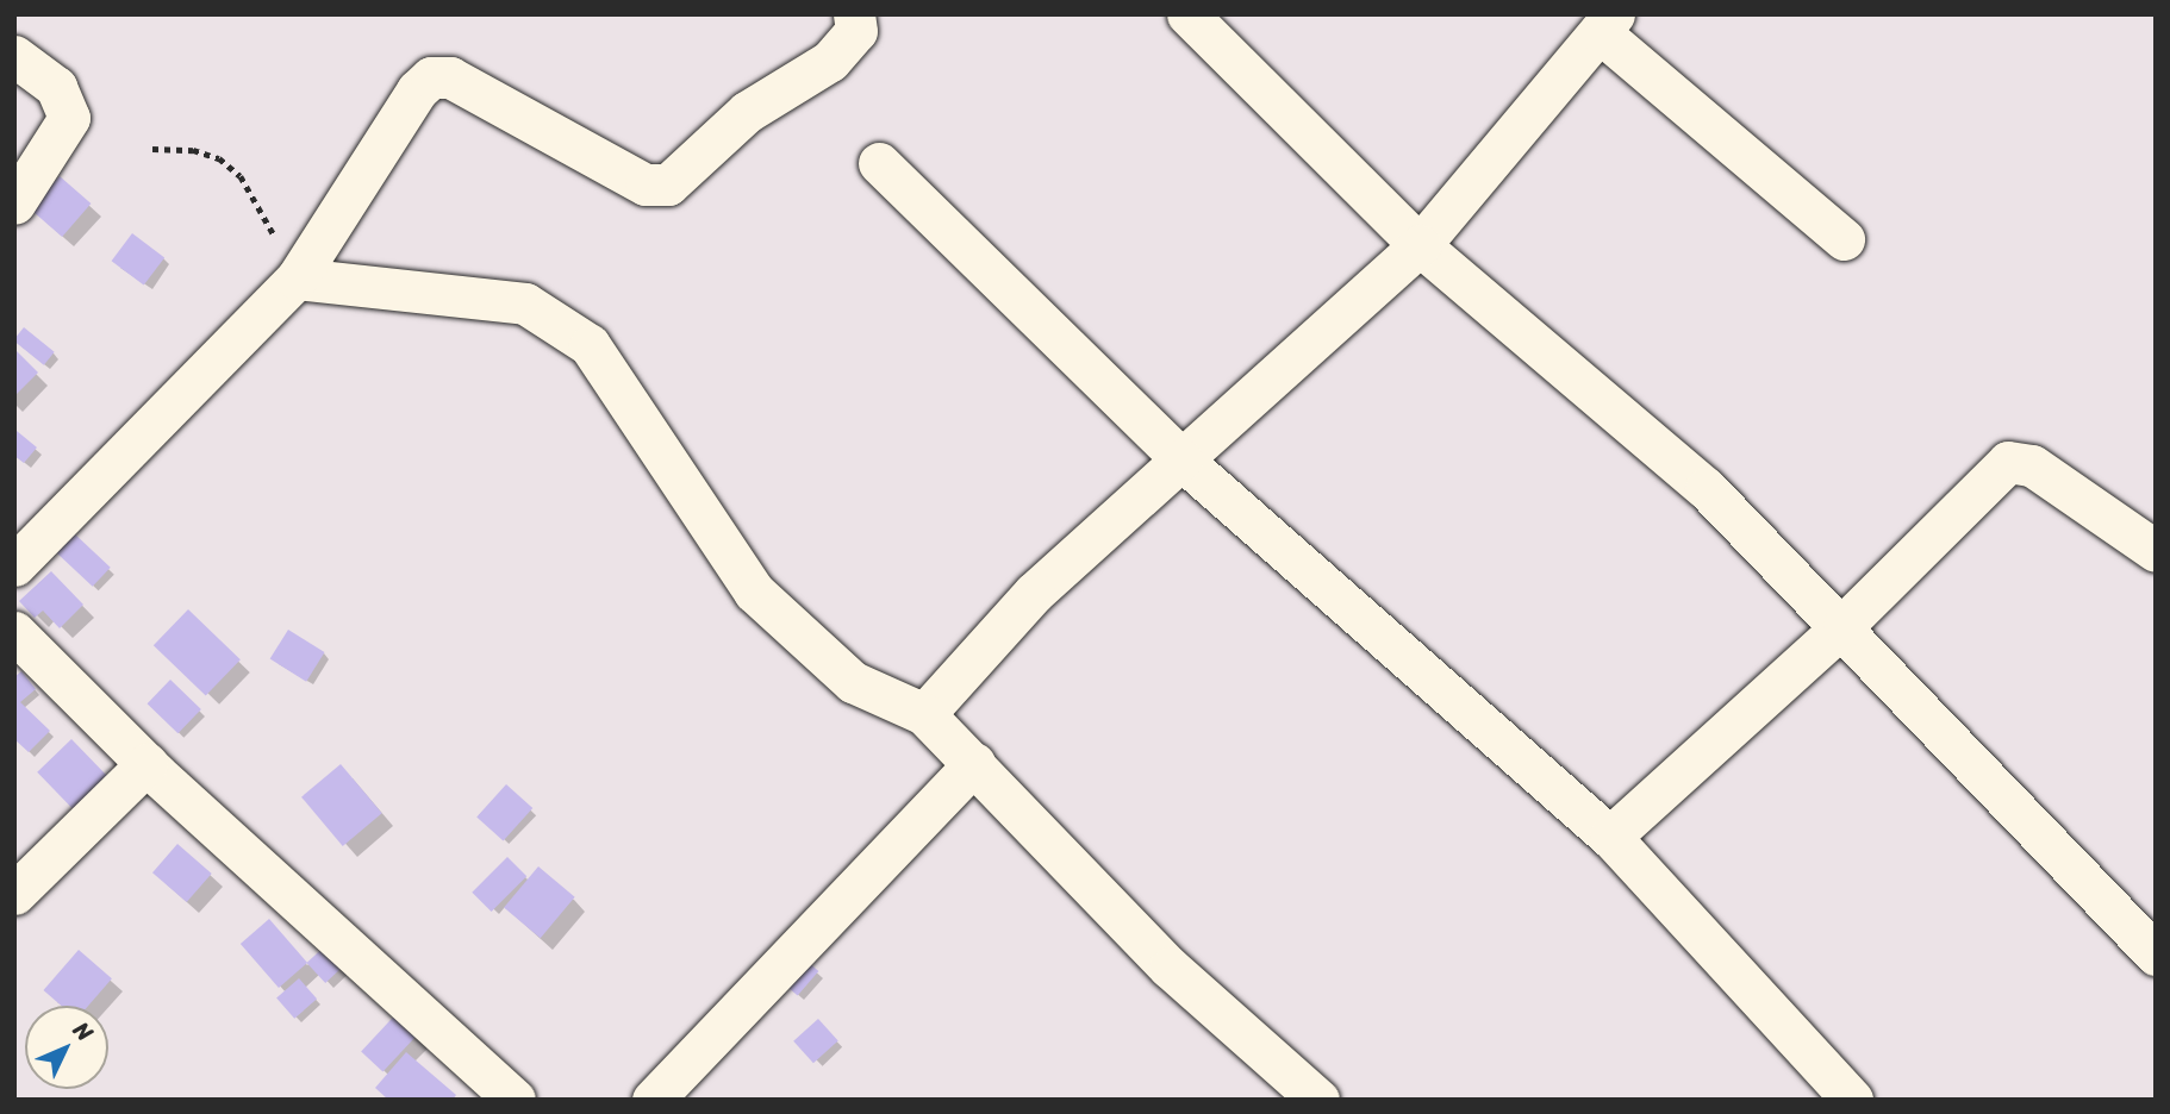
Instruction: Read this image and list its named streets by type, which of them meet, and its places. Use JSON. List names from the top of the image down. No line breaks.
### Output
{"north":"top right"}
